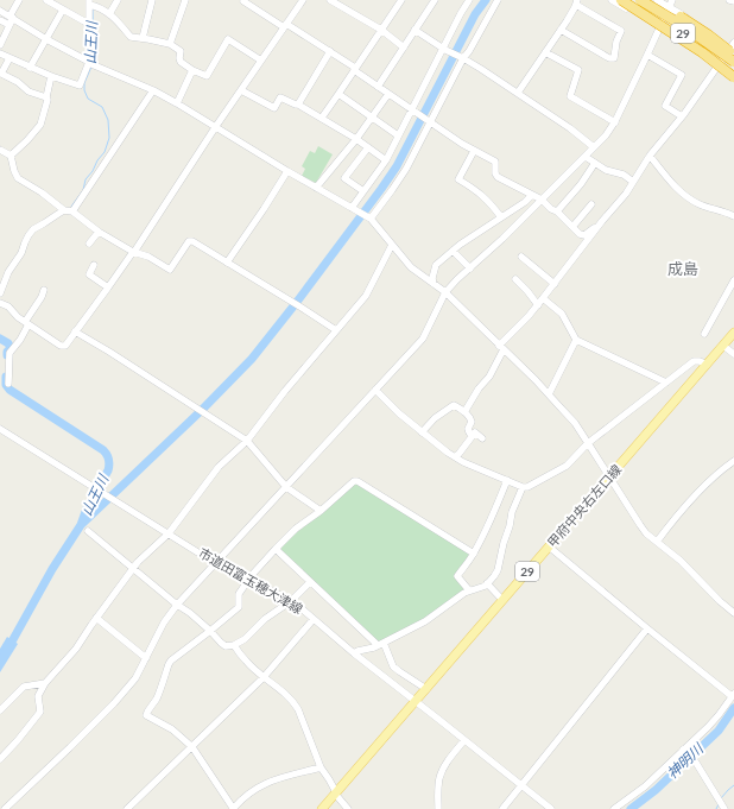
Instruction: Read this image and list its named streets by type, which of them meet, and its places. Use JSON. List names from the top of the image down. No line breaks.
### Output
{"streets":{"highway":["29"],"main road":["甲府中央右左口線"],"street":["市道田富玉穂大津線"]},"crossings":[["甲府中央右左口線","市道田富玉穂大津線"]],"districts":["成島"],"water":["山王川","神明川"]}
